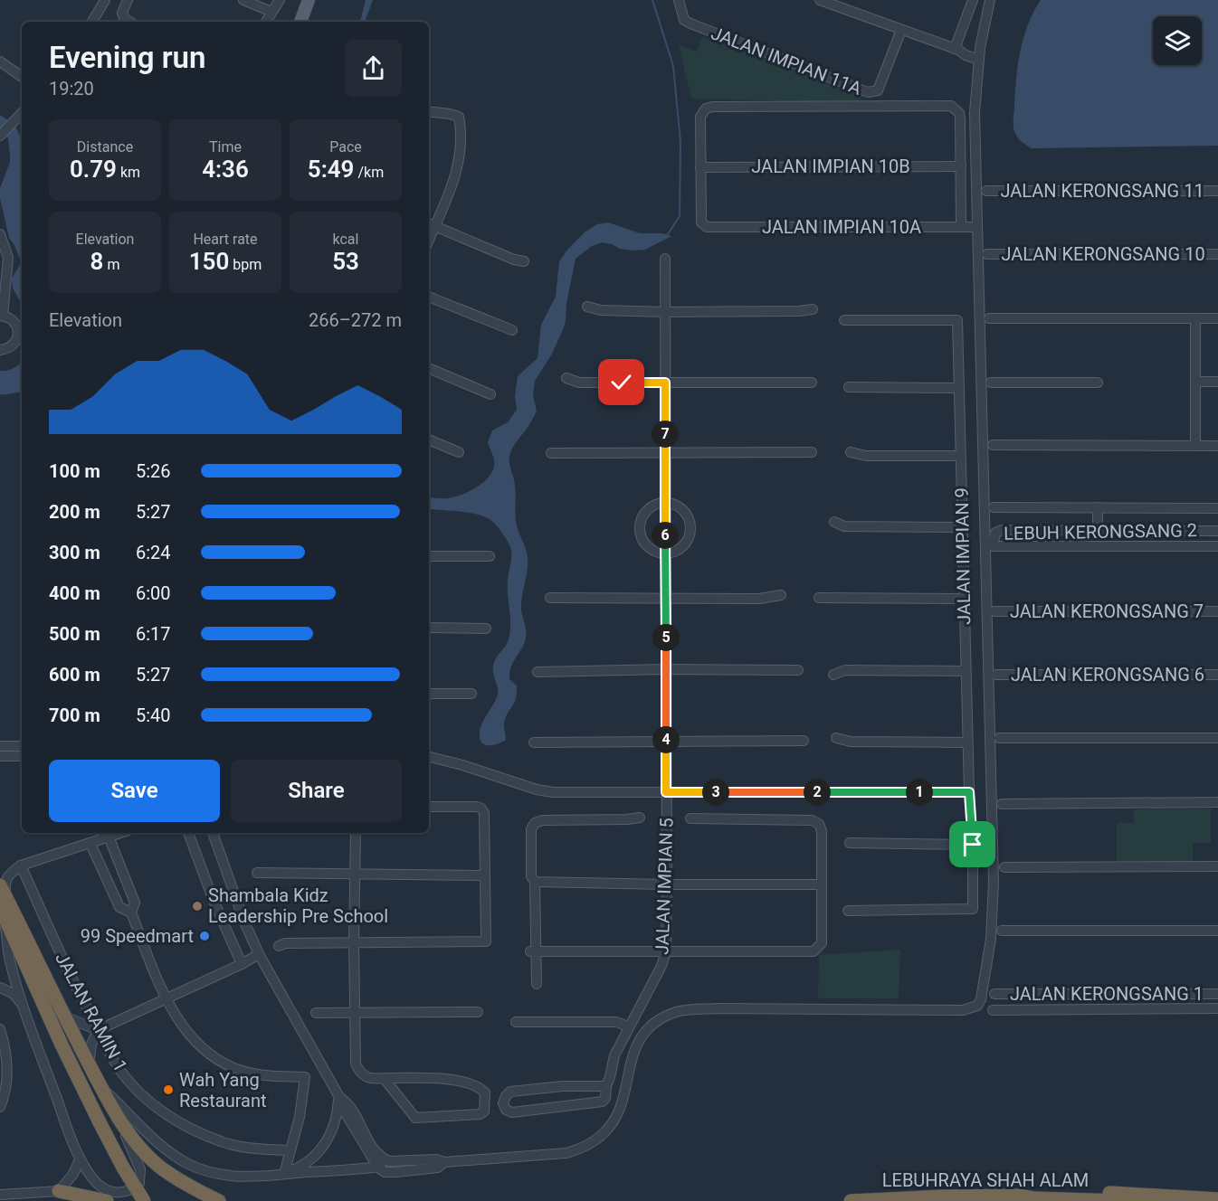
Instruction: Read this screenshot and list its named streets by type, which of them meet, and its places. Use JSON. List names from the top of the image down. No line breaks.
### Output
{"streets":{"highway":["LEBUHRAYA SHAH ALAM"],"street":["JALAN IMPIAN 11A","JALAN IMPIAN 10B","JALAN KERONGSANG 11","JALAN IMPIAN 10A","JALAN KERONGSANG 10","LEBUH KERONGSANG 2","JALAN IMPIAN 9","JALAN KERONGSANG 7","JALAN KERONGSANG 6","JALAN IMPIAN 5","JALAN KERONGSANG 1","JALAN RAMIN 1"]},"crossings":[["JALAN IMPIAN 10B","JALAN IMPIAN 10A"]],"places":["Shambala Kidz Leadership Pre School","99 Speedmart","Wah Yang Restaurant"],"page":{"heading":["Evening run","19:20"],"stats":[["Distance","0.79 km"],["Time","4:36"],["Pace","5:49 /km"],["Elevation","8 m"],["Heart rate","150 bpm"],["kcal","53"]],"chart":["Elevation","266–272 m"],"pins":["7","6","5","4","1","2","3"],"list":[{"name":"100 m","note":"5:26"},{"name":"200 m","note":"5:27"},{"name":"300 m","note":"6:24"},{"name":"400 m","note":"6:00"},{"name":"500 m","note":"6:17"},{"name":"600 m","note":"5:27"},{"name":"700 m","note":"5:40"}],"buttons":["Save","Share"]}}
